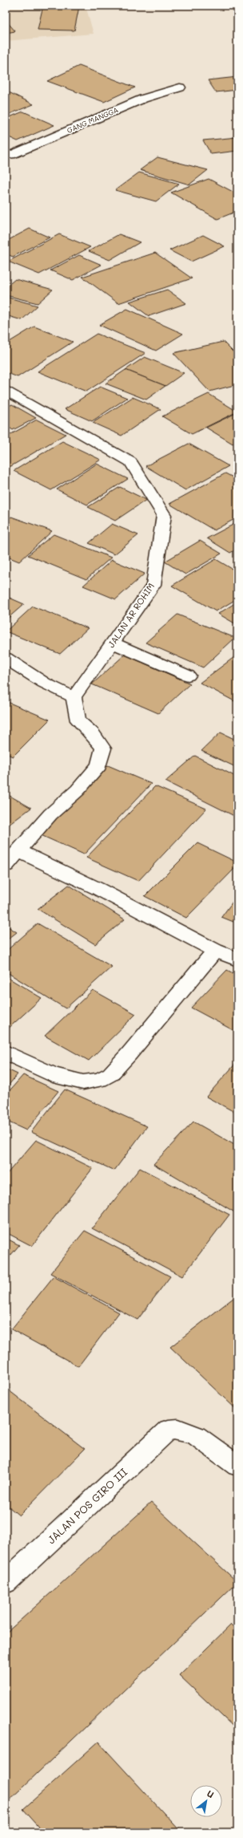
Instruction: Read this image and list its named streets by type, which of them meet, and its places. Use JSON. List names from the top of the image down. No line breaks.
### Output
{"streets":{"street":["GANG MANGGA","JALAN AR ROHIM","JALAN POS GIRO III"]},"north":"top right"}
